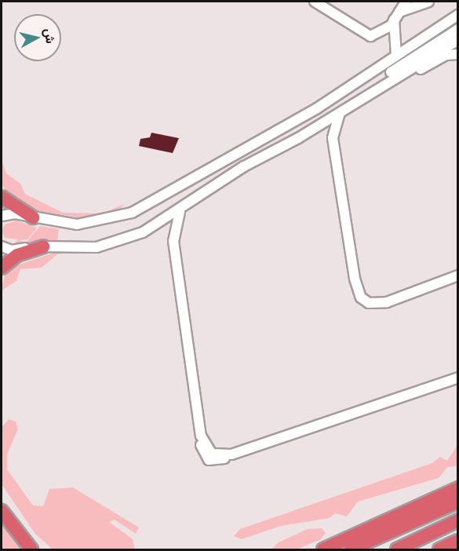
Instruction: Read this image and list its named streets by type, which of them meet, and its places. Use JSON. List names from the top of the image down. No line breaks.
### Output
{"north":"right"}
